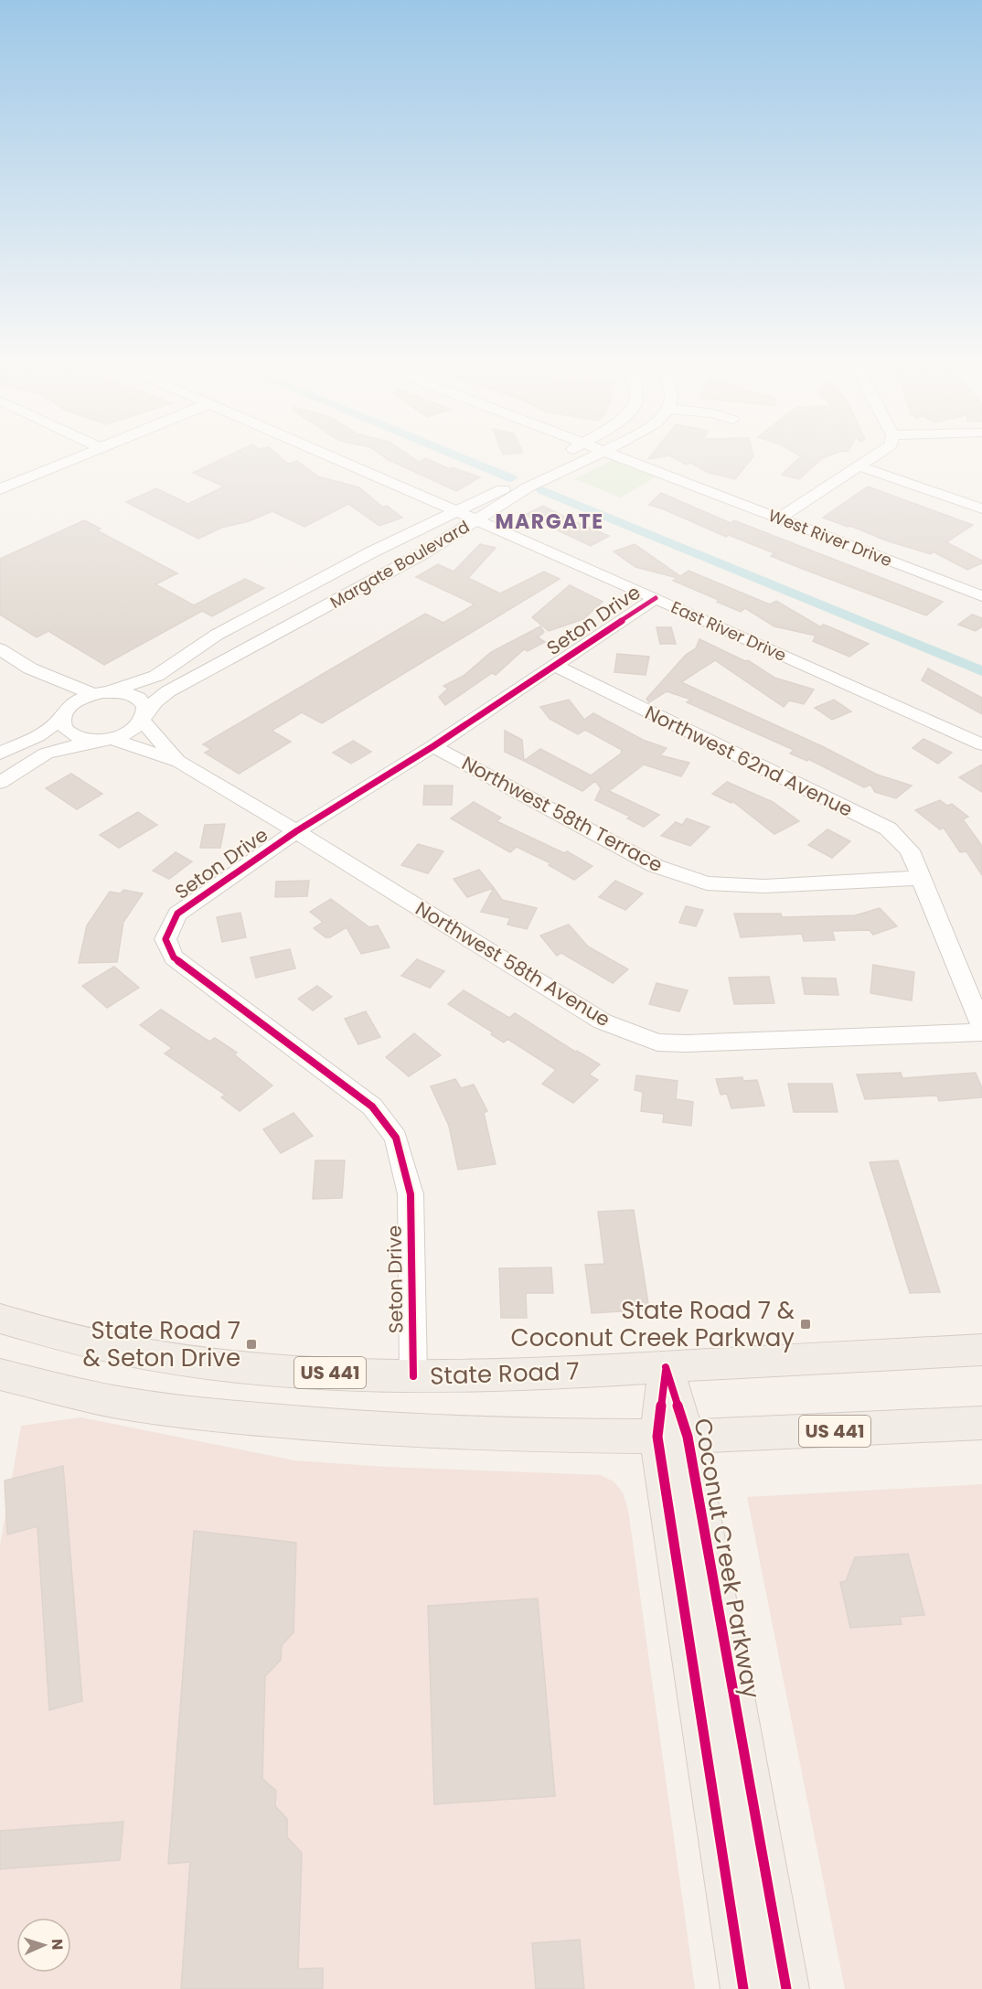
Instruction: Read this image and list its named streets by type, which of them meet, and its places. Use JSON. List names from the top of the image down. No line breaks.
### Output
{"streets":{"main road":["US 441","State Road 7","Coconut Creek Parkway"],"street":["West River Drive","Margate Boulevard","Seton Drive","East River Drive","Northwest 62nd Avenue","Northwest 58th Terrace","Northwest 58th Avenue"]},"crossings":[["Margate Boulevard","East River Drive"],["Margate Boulevard","Northwest 58th Avenue"],["Seton Drive","East River Drive"],["Seton Drive","Northwest 62nd Avenue"],["Seton Drive","Northwest 58th Terrace"],["Seton Drive","Northwest 58th Avenue"],["Seton Drive","State Road 7"],["Northwest 62nd Avenue","Northwest 58th Terrace"],["US 441","Coconut Creek Parkway"],["State Road 7","Coconut Creek Parkway"]],"districts":["MARGATE"],"places":{"transit":["State Road 7 & Coconut Creek Parkway","State Road 7 & Seton Drive"]},"north":"right"}
